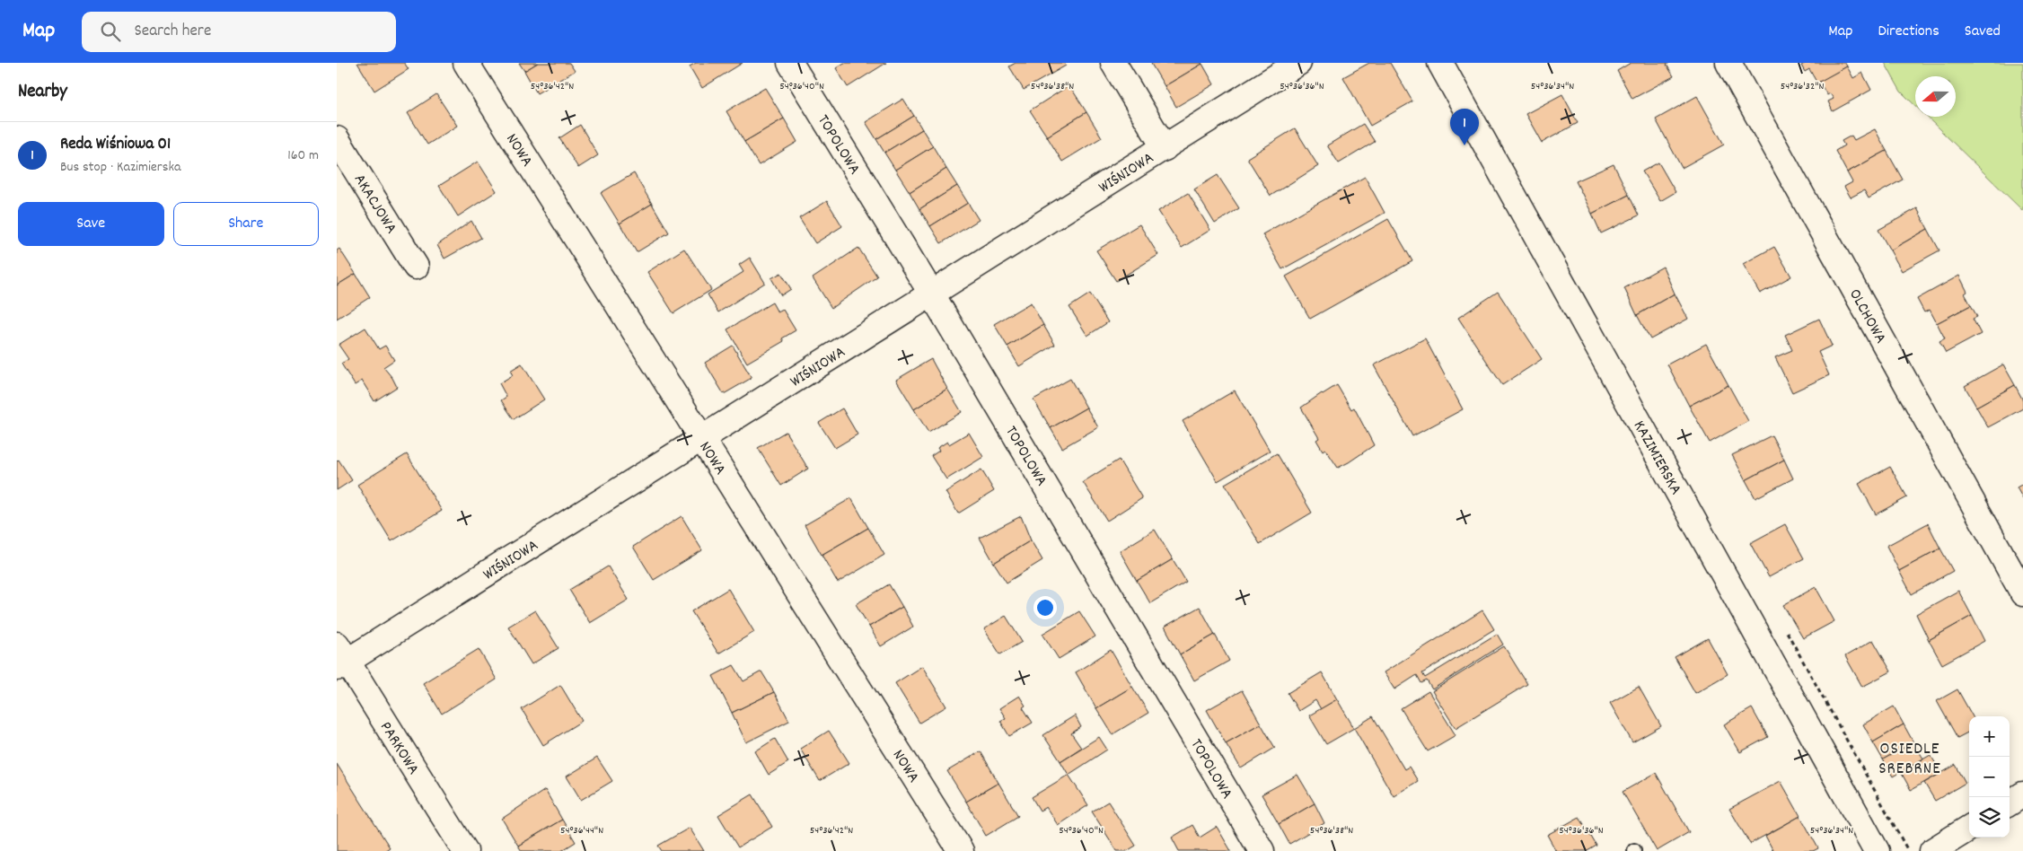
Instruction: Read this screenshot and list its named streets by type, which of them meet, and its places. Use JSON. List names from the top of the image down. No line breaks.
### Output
{"streets":{"street":["TOPOLOWA","NOWA","WIŚNIOWA","AKACJOWA","OLCHOWA","KAZIMIERSKA","PARKOWA"]},"crossings":[["TOPOLOWA","WIŚNIOWA"],["NOWA","WIŚNIOWA"],["WIŚNIOWA","PARKOWA"]],"districts":["OSIEDLE SREBRNE"],"north":"left","page":{"header":"Map","search":"Search here","nav":["Map","Directions","Saved"],"heading":"Nearby","pins":"1","list":[{"mark":"1","name":"Reda Wiśniowa 01","note":"Bus stop · Kazimierska","value":"160 m"}],"buttons":["Save","Share"],"map_buttons":["+","−"]},"coordinates":["54°36'42\"N","54°36'40\"N","54°36'38\"N","54°36'36\"N","54°36'34\"N","54°36'32\"N","54°36'44\"N"]}
